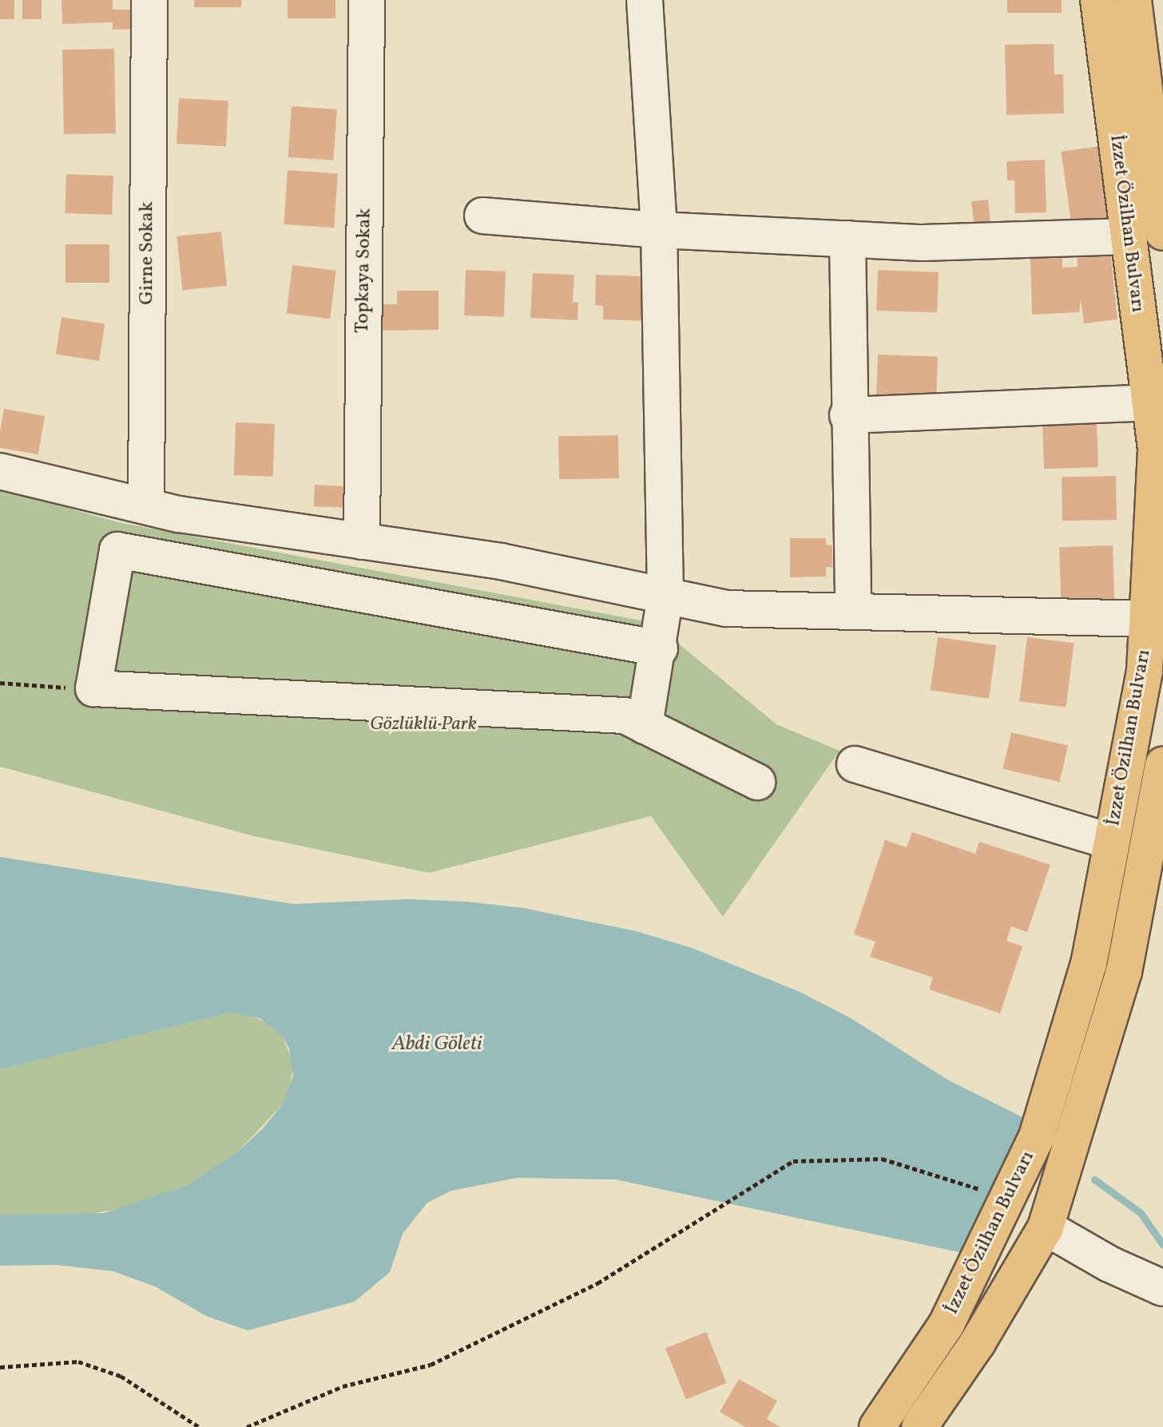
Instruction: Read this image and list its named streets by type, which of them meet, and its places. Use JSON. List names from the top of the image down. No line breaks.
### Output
{"streets":{"main road":["İzzet Özilhan Bulvarı"],"street":["Girne Sokak","Topkaya Sokak"]},"water":["Abdi Göleti"],"parks":["Gözlüklü Park"]}
